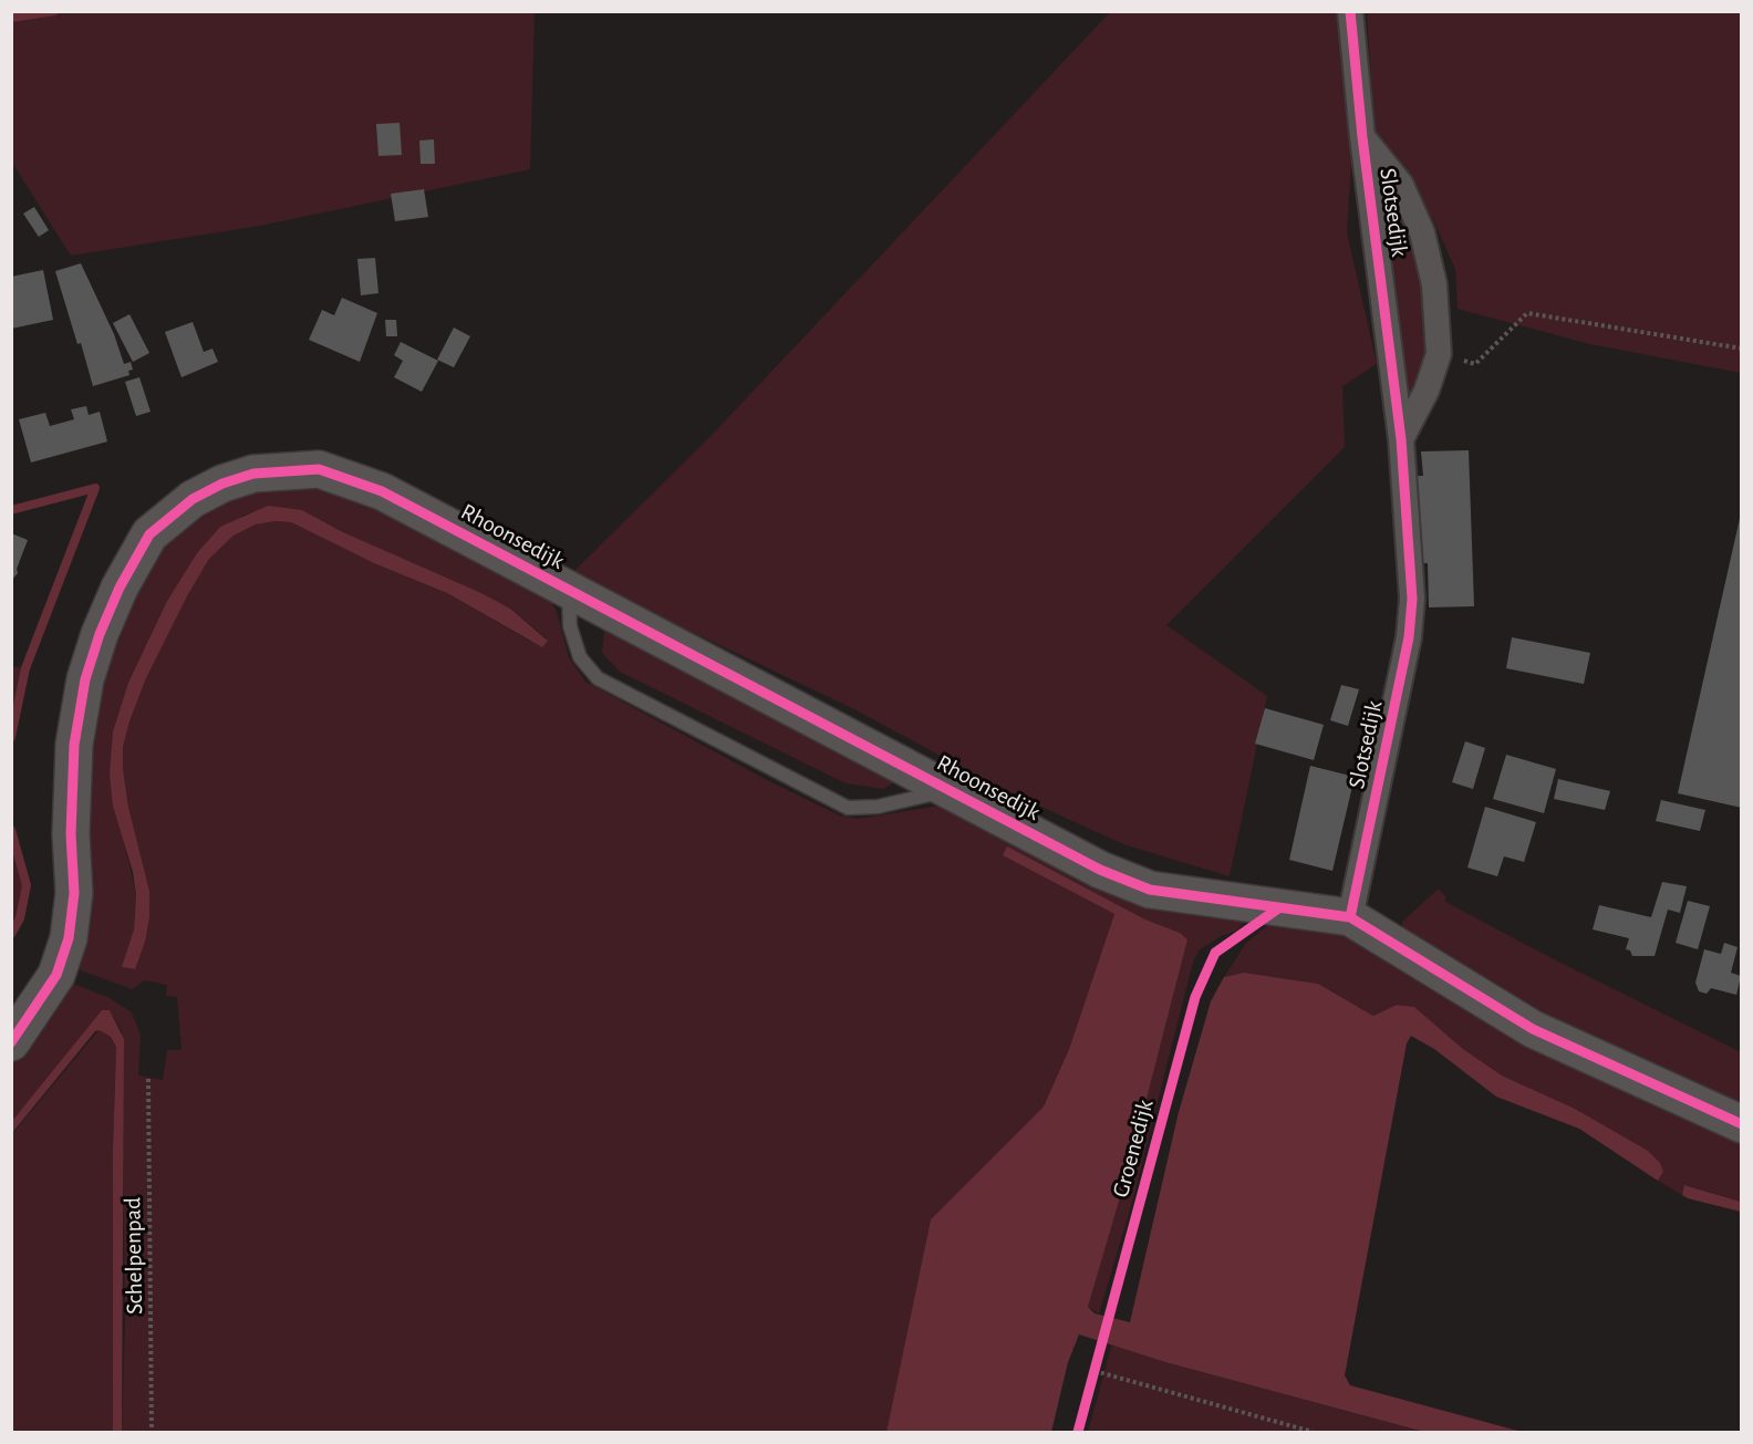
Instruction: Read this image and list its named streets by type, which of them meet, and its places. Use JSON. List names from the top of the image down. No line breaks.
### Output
{"streets":{"street":["Slotsedijk","Rhoonsedijk"],"path":["Schelpenpad"],"cycle path":["Groenedijk"]},"crossings":[["Slotsedijk","Rhoonsedijk"]]}
